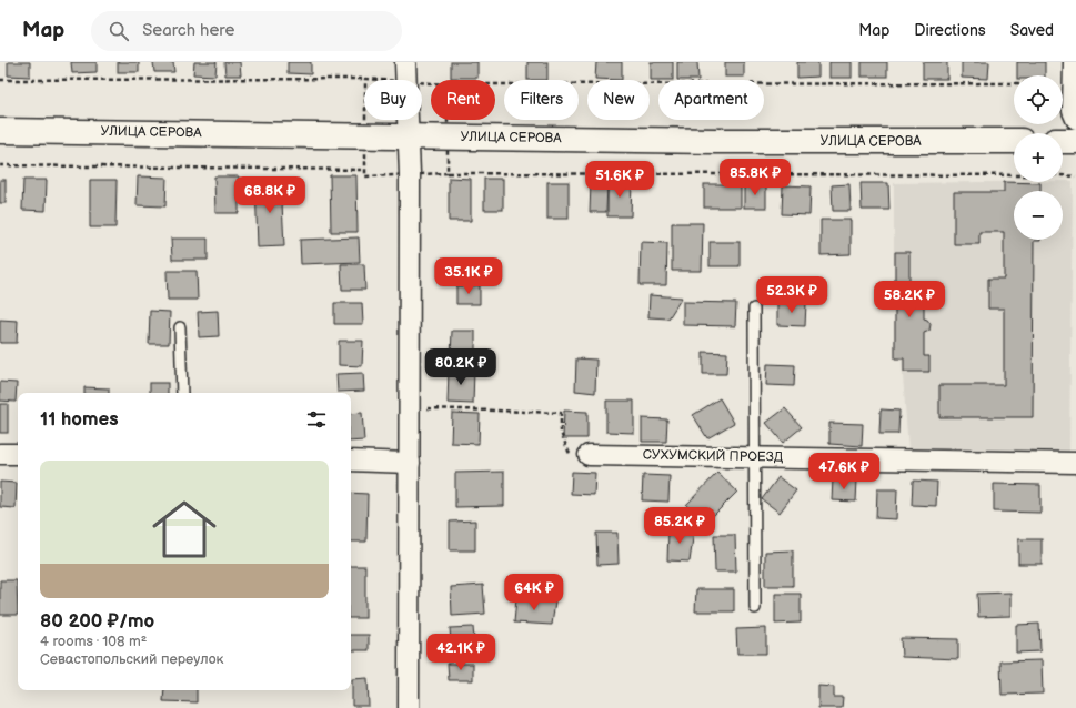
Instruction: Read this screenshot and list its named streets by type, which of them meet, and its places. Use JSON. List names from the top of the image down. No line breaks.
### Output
{"streets":{"main road":["УЛИЦА СЕРОВА"],"street":["СУХУМСКИЙ ПРОЕЗД"]},"page":{"header":"Map","search":"Search here","nav":["Map","Directions","Saved"],"map_buttons":["+","−"],"chip":["Buy","Rent","Filters","New","Apartment"],"price":["85.8K ₽","51.6K ₽","68.8K ₽","35.1K ₽","52.3K ₽","58.2K ₽","80.2K ₽","47.6K ₽","85.2K ₽","64K ₽","42.1K ₽"],"heading":"11 homes","list":[{"name":"80 200 ₽/mo","note":"4 rooms · 108 m² · Севастопольский переулок"}]}}
